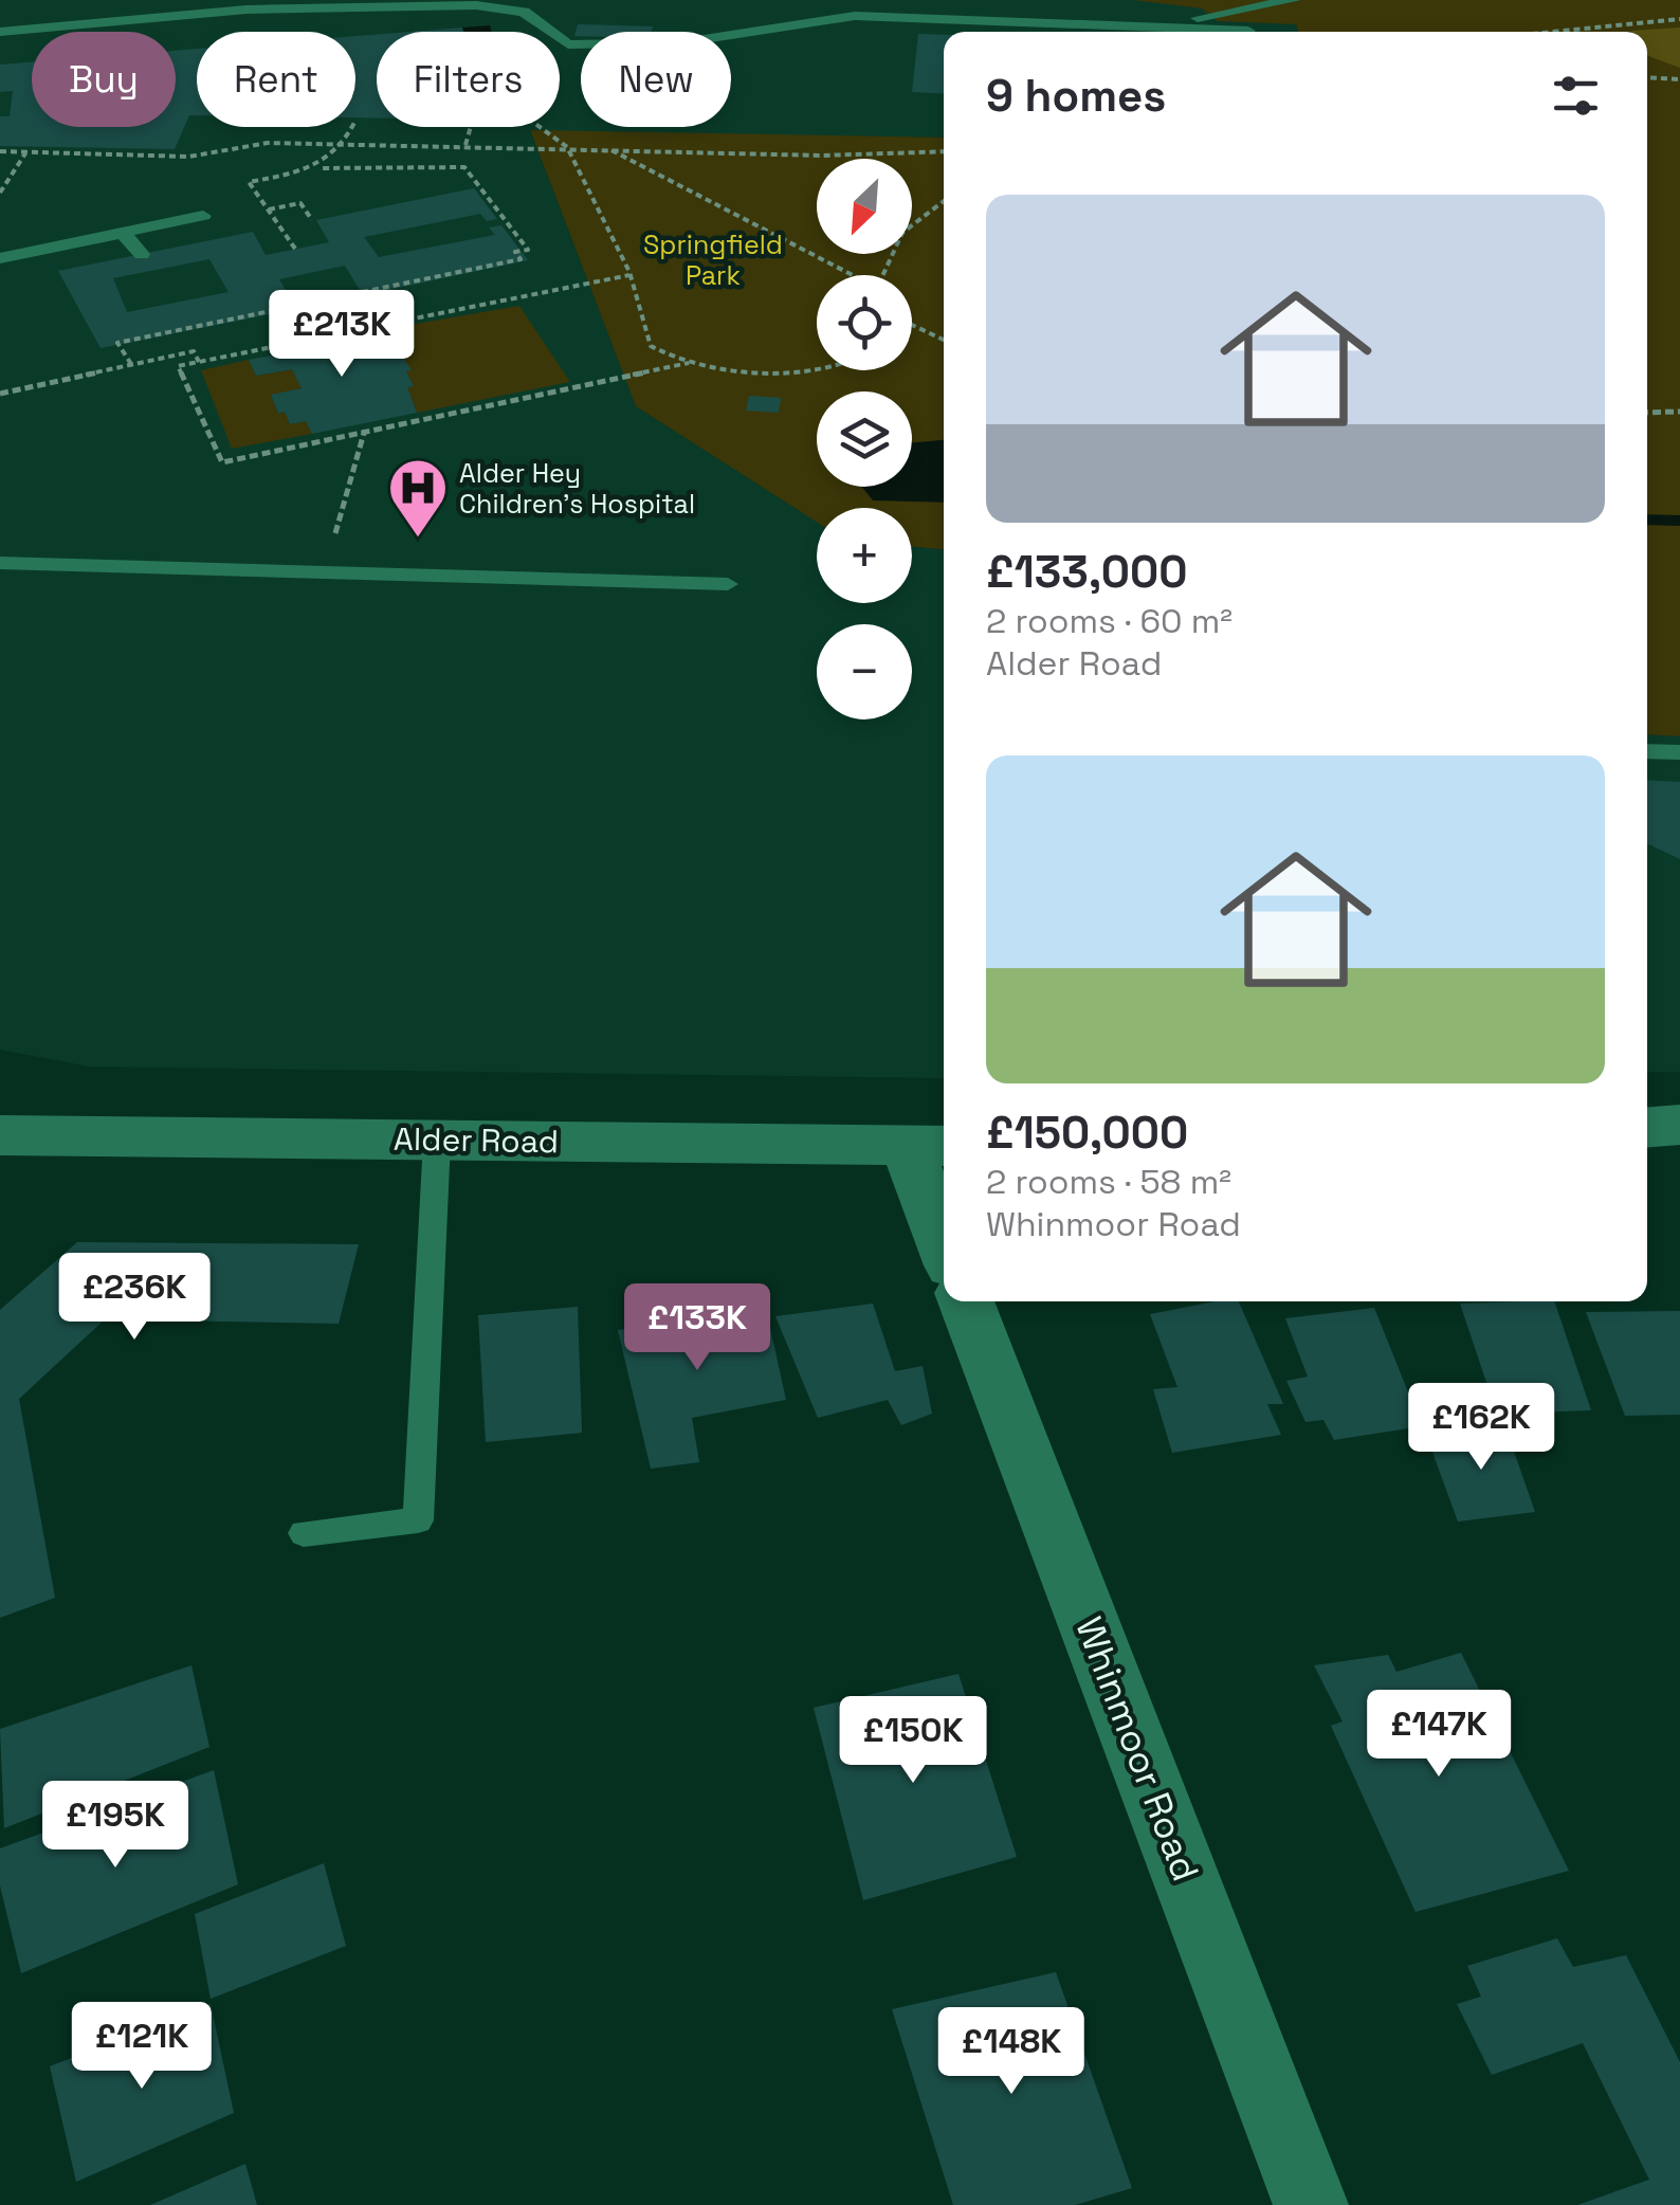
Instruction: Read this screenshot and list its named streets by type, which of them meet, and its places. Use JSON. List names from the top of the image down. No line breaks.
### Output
{"streets":{"street":["Alder Road","Whinmoor Road"]},"parks":["Springfield Park"],"places":{"hospital":["Alder Hey Children's Hospital"]},"north":"bottom left","page":{"chip":["Buy","Rent","Filters","New"],"heading":"9 homes","map_buttons":["+","−"],"list":[{"name":"£133,000","note":"2 rooms · 60 m² · Alder Road"},{"name":"£150,000","note":"2 rooms · 58 m² · Whinmoor Road"}],"price":["£213K","£236K","£133K","£162K","£147K","£150K","£195K","£121K","£148K"]}}
